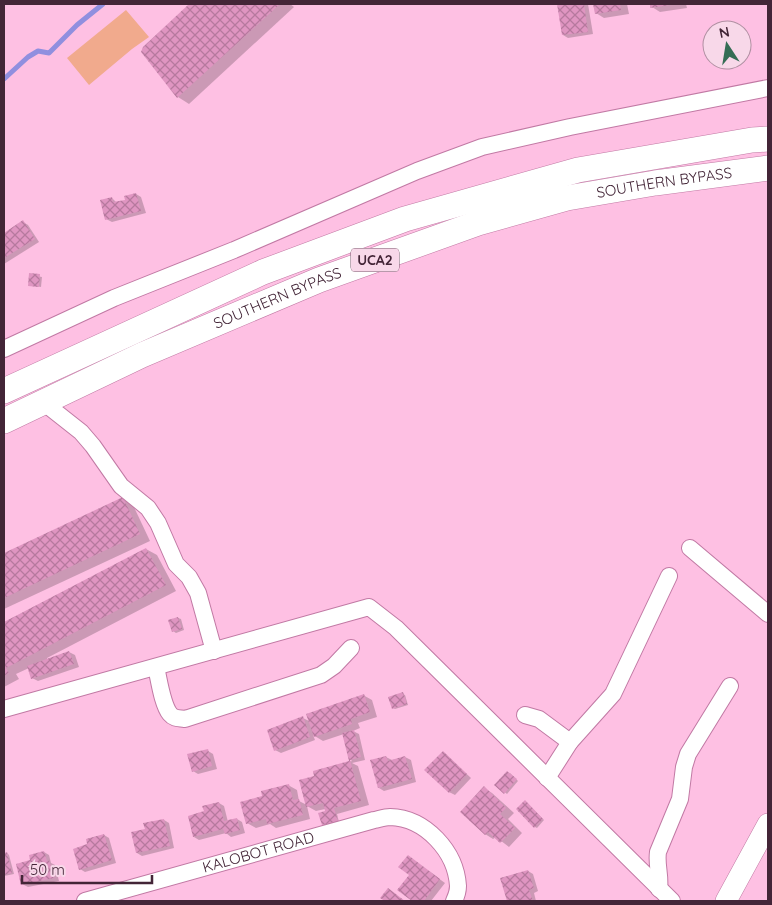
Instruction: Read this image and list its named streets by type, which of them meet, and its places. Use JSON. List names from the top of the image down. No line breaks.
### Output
{"streets":{"highway":["SOUTHERN BYPASS","UCA2"],"street":["KALOBOT ROAD"]},"scale_bar":"50 m","north":"top"}
